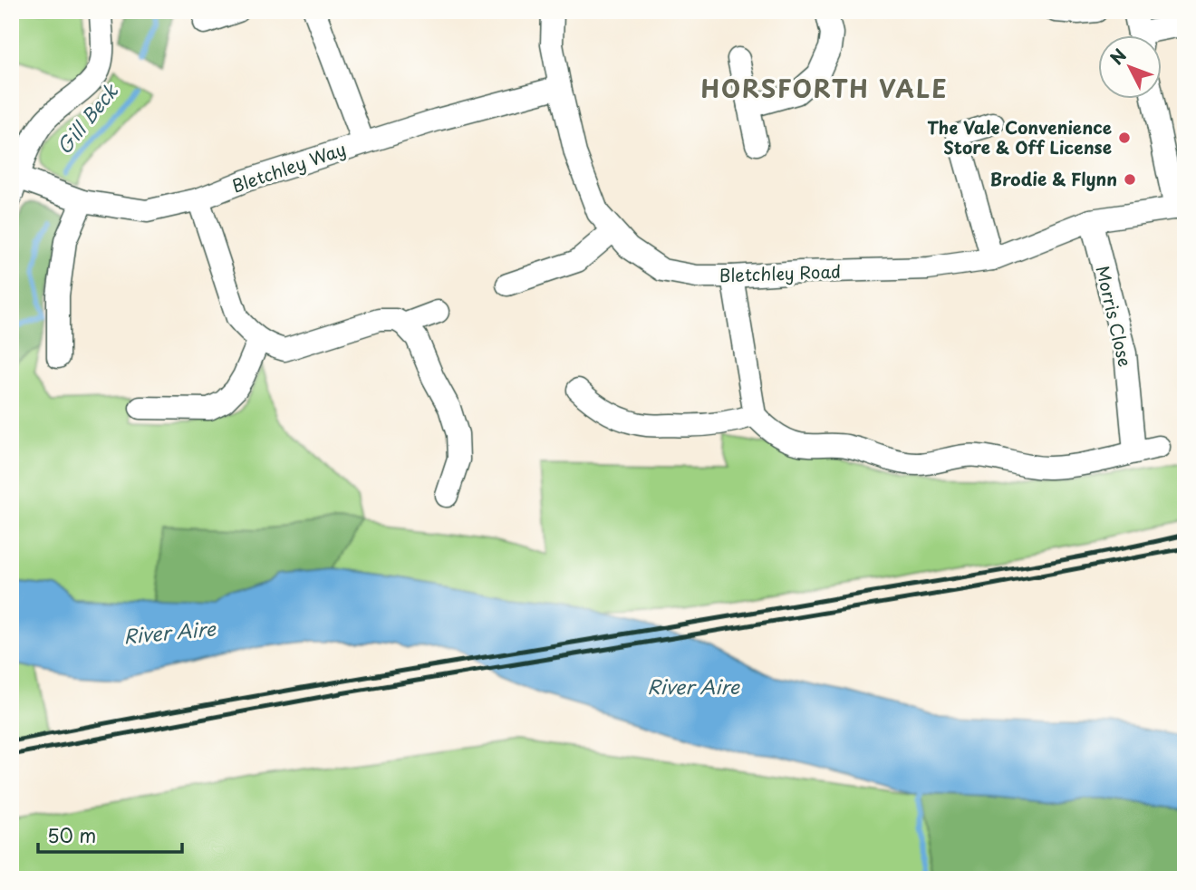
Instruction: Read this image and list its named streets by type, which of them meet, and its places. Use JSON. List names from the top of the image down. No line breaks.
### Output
{"streets":{"street":["Bletchley Way","Bletchley Road","Morris Close"]},"crossings":[["Bletchley Way","Bletchley Road"],["Bletchley Road","Morris Close"]],"districts":["HORSFORTH VALE"],"water":["Gill Beck","River Aire"],"places":["The Vale Convenience Store & Off License","Brodie & Flynn"],"scale_bar":"50 m","north":"top left"}
